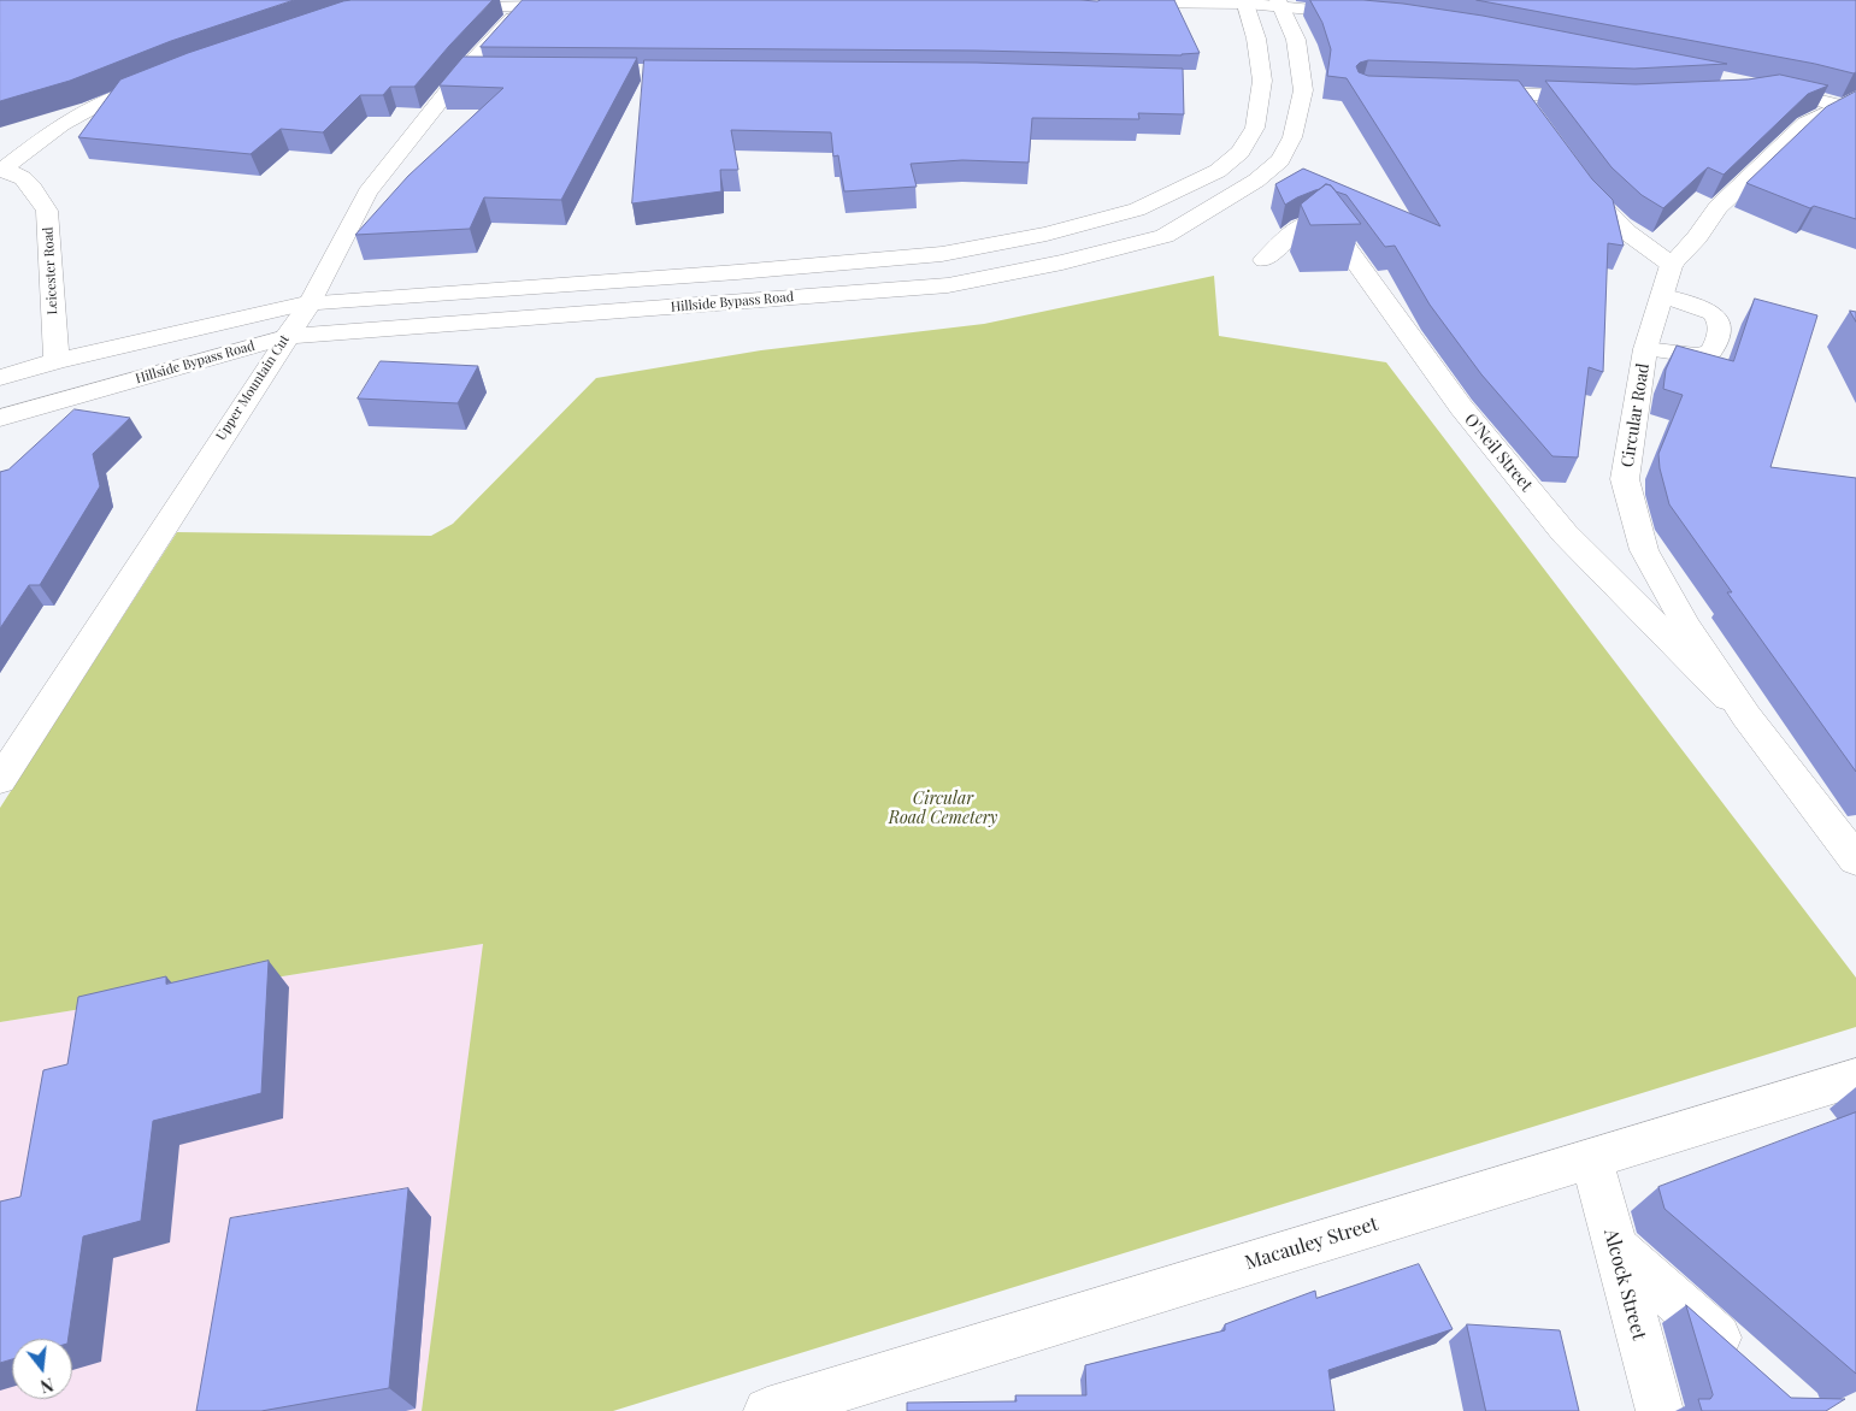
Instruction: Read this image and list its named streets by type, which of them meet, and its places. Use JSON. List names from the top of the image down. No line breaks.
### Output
{"streets":{"main road":["Leicester Road","Hillside Bypass Road","Upper Mountain Cut","Circular Road","O'Neil Street","Macauley Street","Alcock Street"]},"crossings":[["Leicester Road","Hillside Bypass Road"],["Hillside Bypass Road","Upper Mountain Cut"],["Circular Road","O'Neil Street"],["Macauley Street","Alcock Street"]],"parks":["Circular Road Cemetery"],"north":"bottom"}
